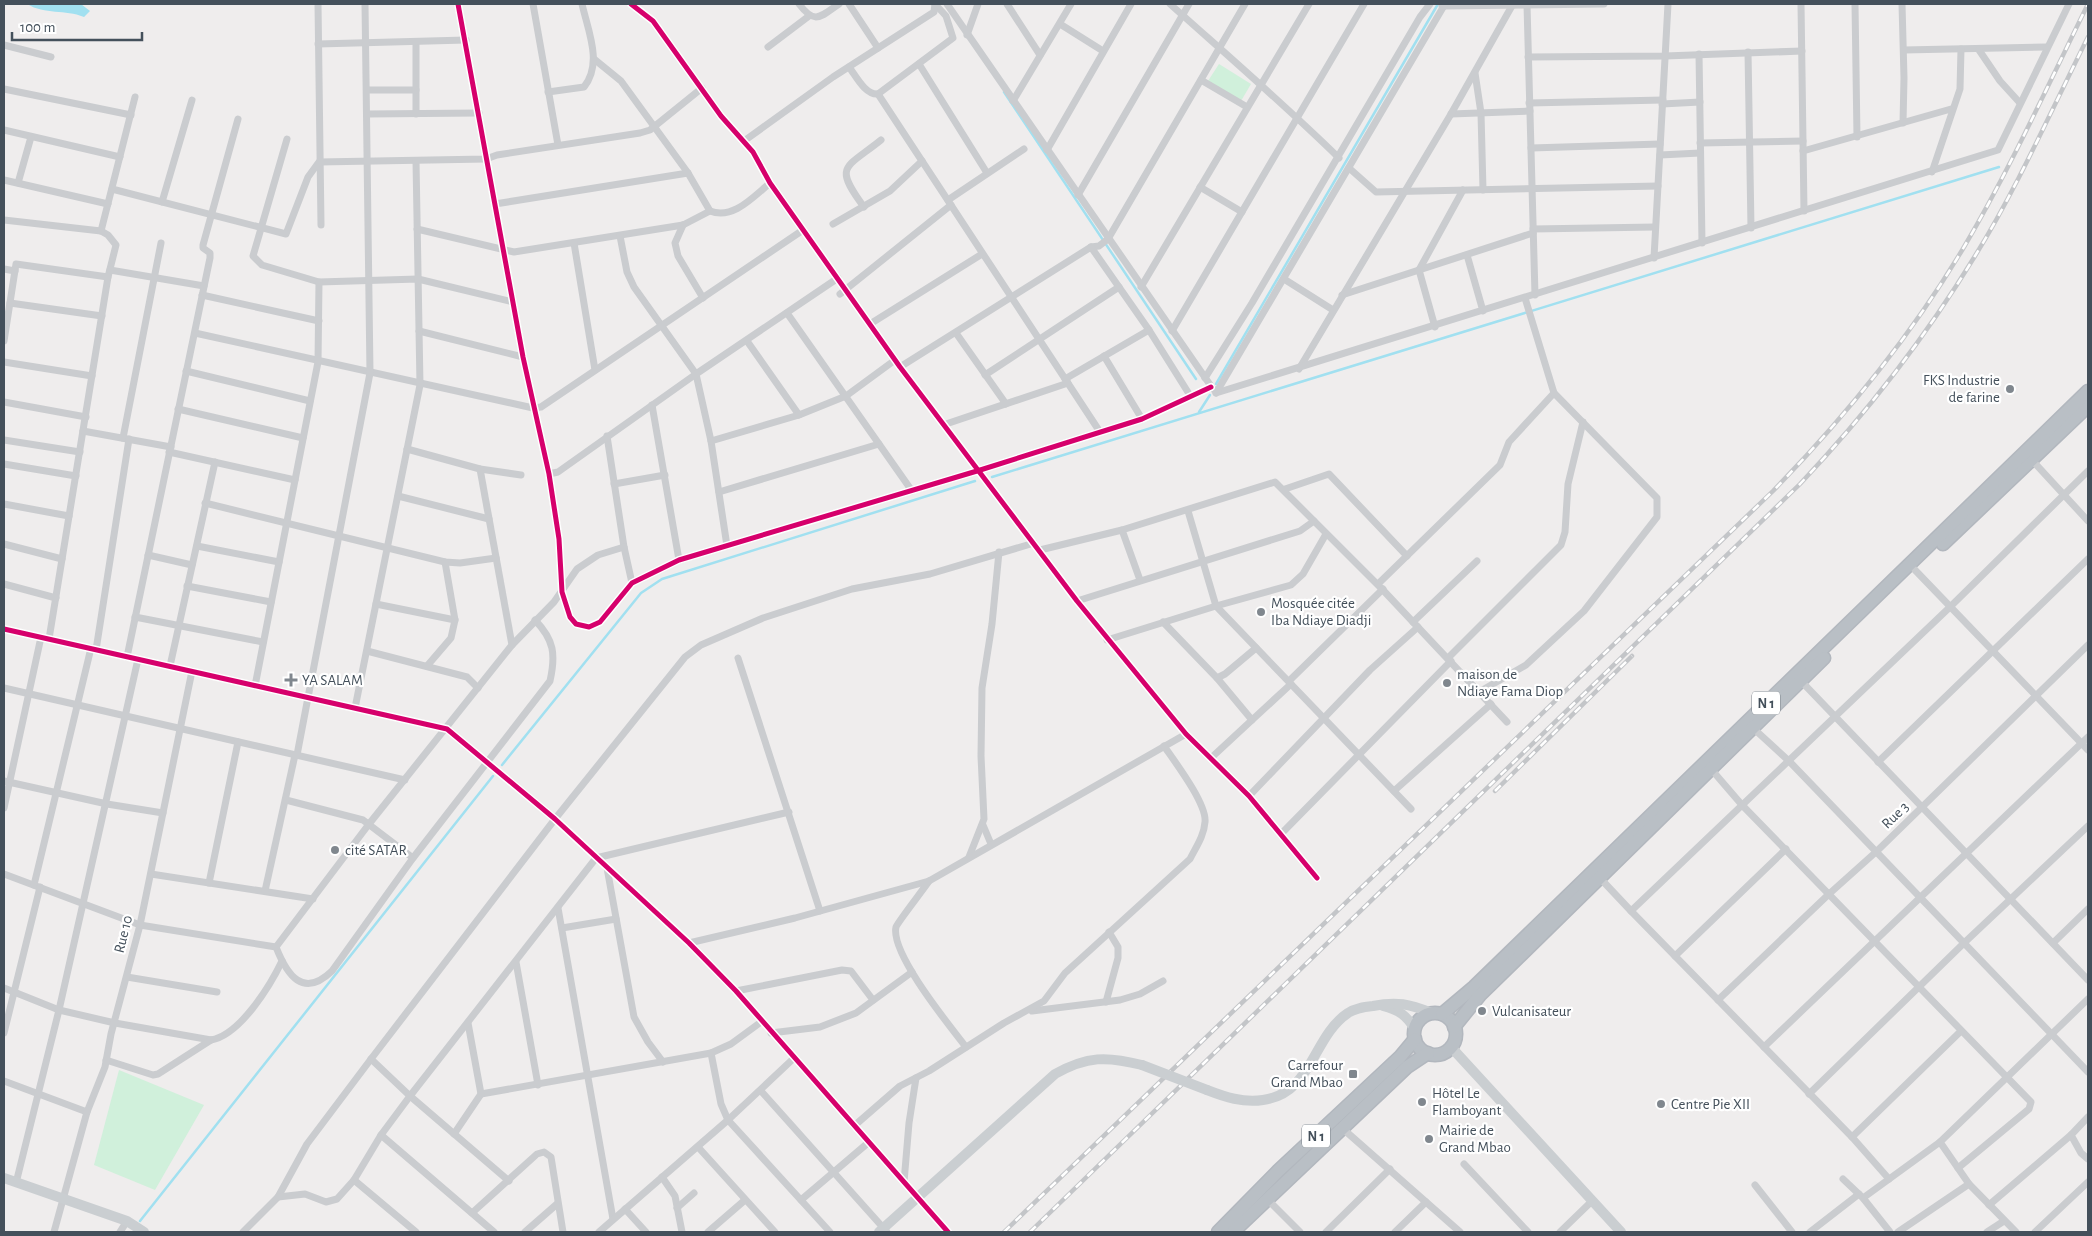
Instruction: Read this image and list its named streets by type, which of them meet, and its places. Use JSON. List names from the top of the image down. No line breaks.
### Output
{"streets":{"highway":["N 1"],"street":["Rue 3","Rue 10"]},"places":{"other":["FKS Industrie de farine","Mosquée citée Iba Ndiaye Diadji","maison de Ndiaye Fama Diop","cité SATAR","Vulcanisateur","Hôtel Le Flamboyant","Centre Pie XII","Mairie de Grand Mbao"],"health":["YA SALAM"],"transit":["Carrefour Grand Mbao"]},"scale_bar":"100 m"}
